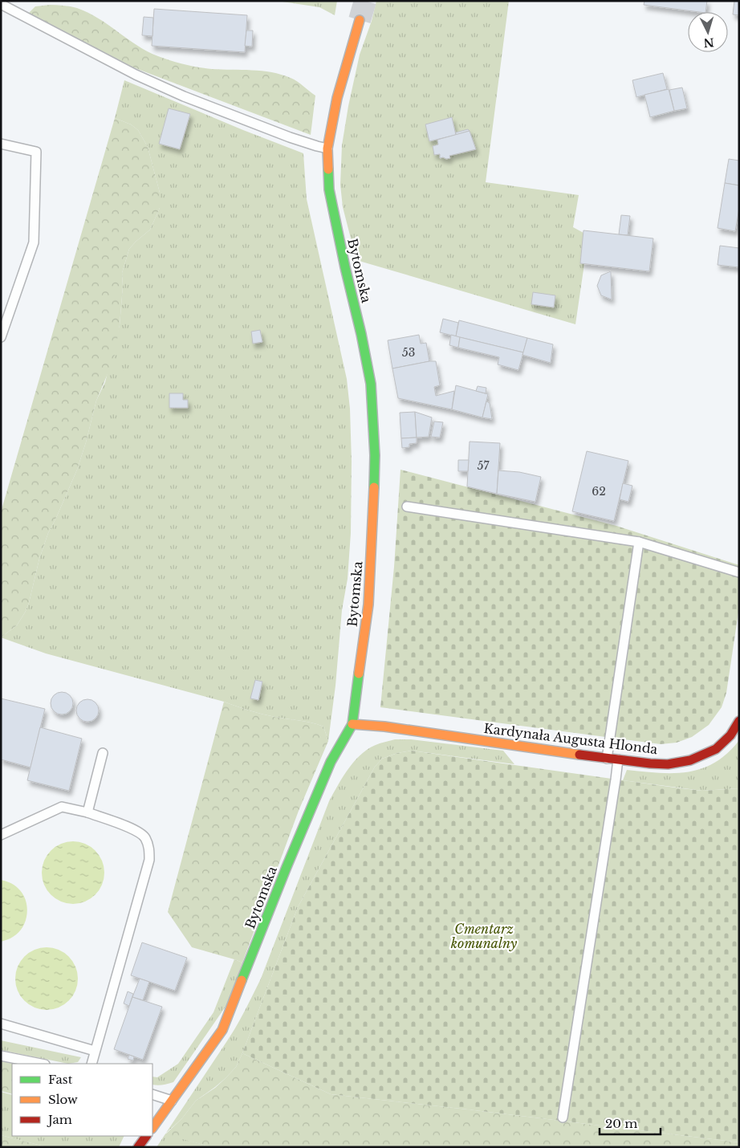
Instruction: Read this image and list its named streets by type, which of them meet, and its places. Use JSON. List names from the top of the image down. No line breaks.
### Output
{"streets":{"street":["Bytomska","Kardynała Augusta Hlonda"]},"crossings":[["Bytomska","Kardynała Augusta Hlonda"]],"parks":["Cmentarz komunalny"],"house_numbers":["53","57","62"],"legend":["Fast","Slow","Jam"],"scale_bar":"20 m","north":"bottom"}
